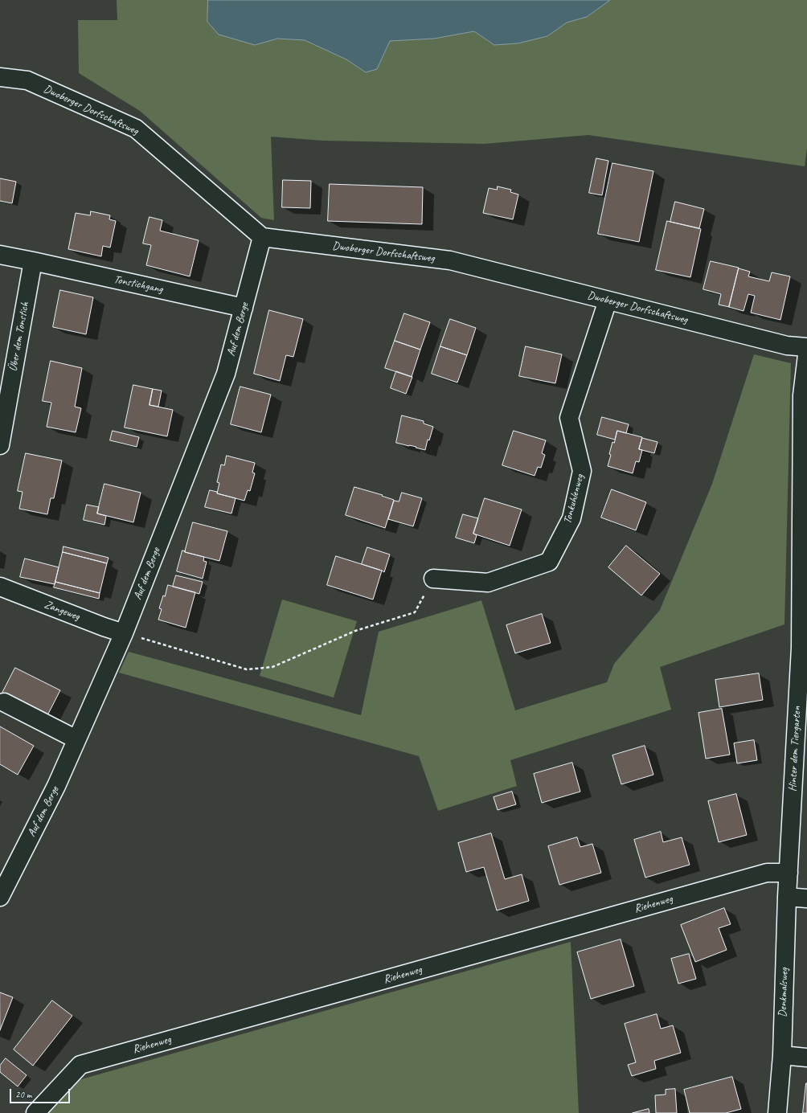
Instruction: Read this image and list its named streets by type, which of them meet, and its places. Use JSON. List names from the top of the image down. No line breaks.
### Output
{"streets":{"street":["Dwoberger Dorfschaftsweg","Tonstichgang","Auf dem Berge","Über dem Tonstich","Tonkuhlenweg","Zangeweg","Hinter dem Tiergarten","Riehenweg","Denkmalsweg"]},"crossings":[["Dwoberger Dorfschaftsweg","Auf dem Berge"],["Dwoberger Dorfschaftsweg","Tonkuhlenweg"],["Tonstichgang","Auf dem Berge"],["Tonstichgang","Über dem Tonstich"],["Auf dem Berge","Zangeweg"],["Hinter dem Tiergarten","Riehenweg"],["Hinter dem Tiergarten","Denkmalsweg"],["Riehenweg","Denkmalsweg"]],"scale_bar":"20 m"}
